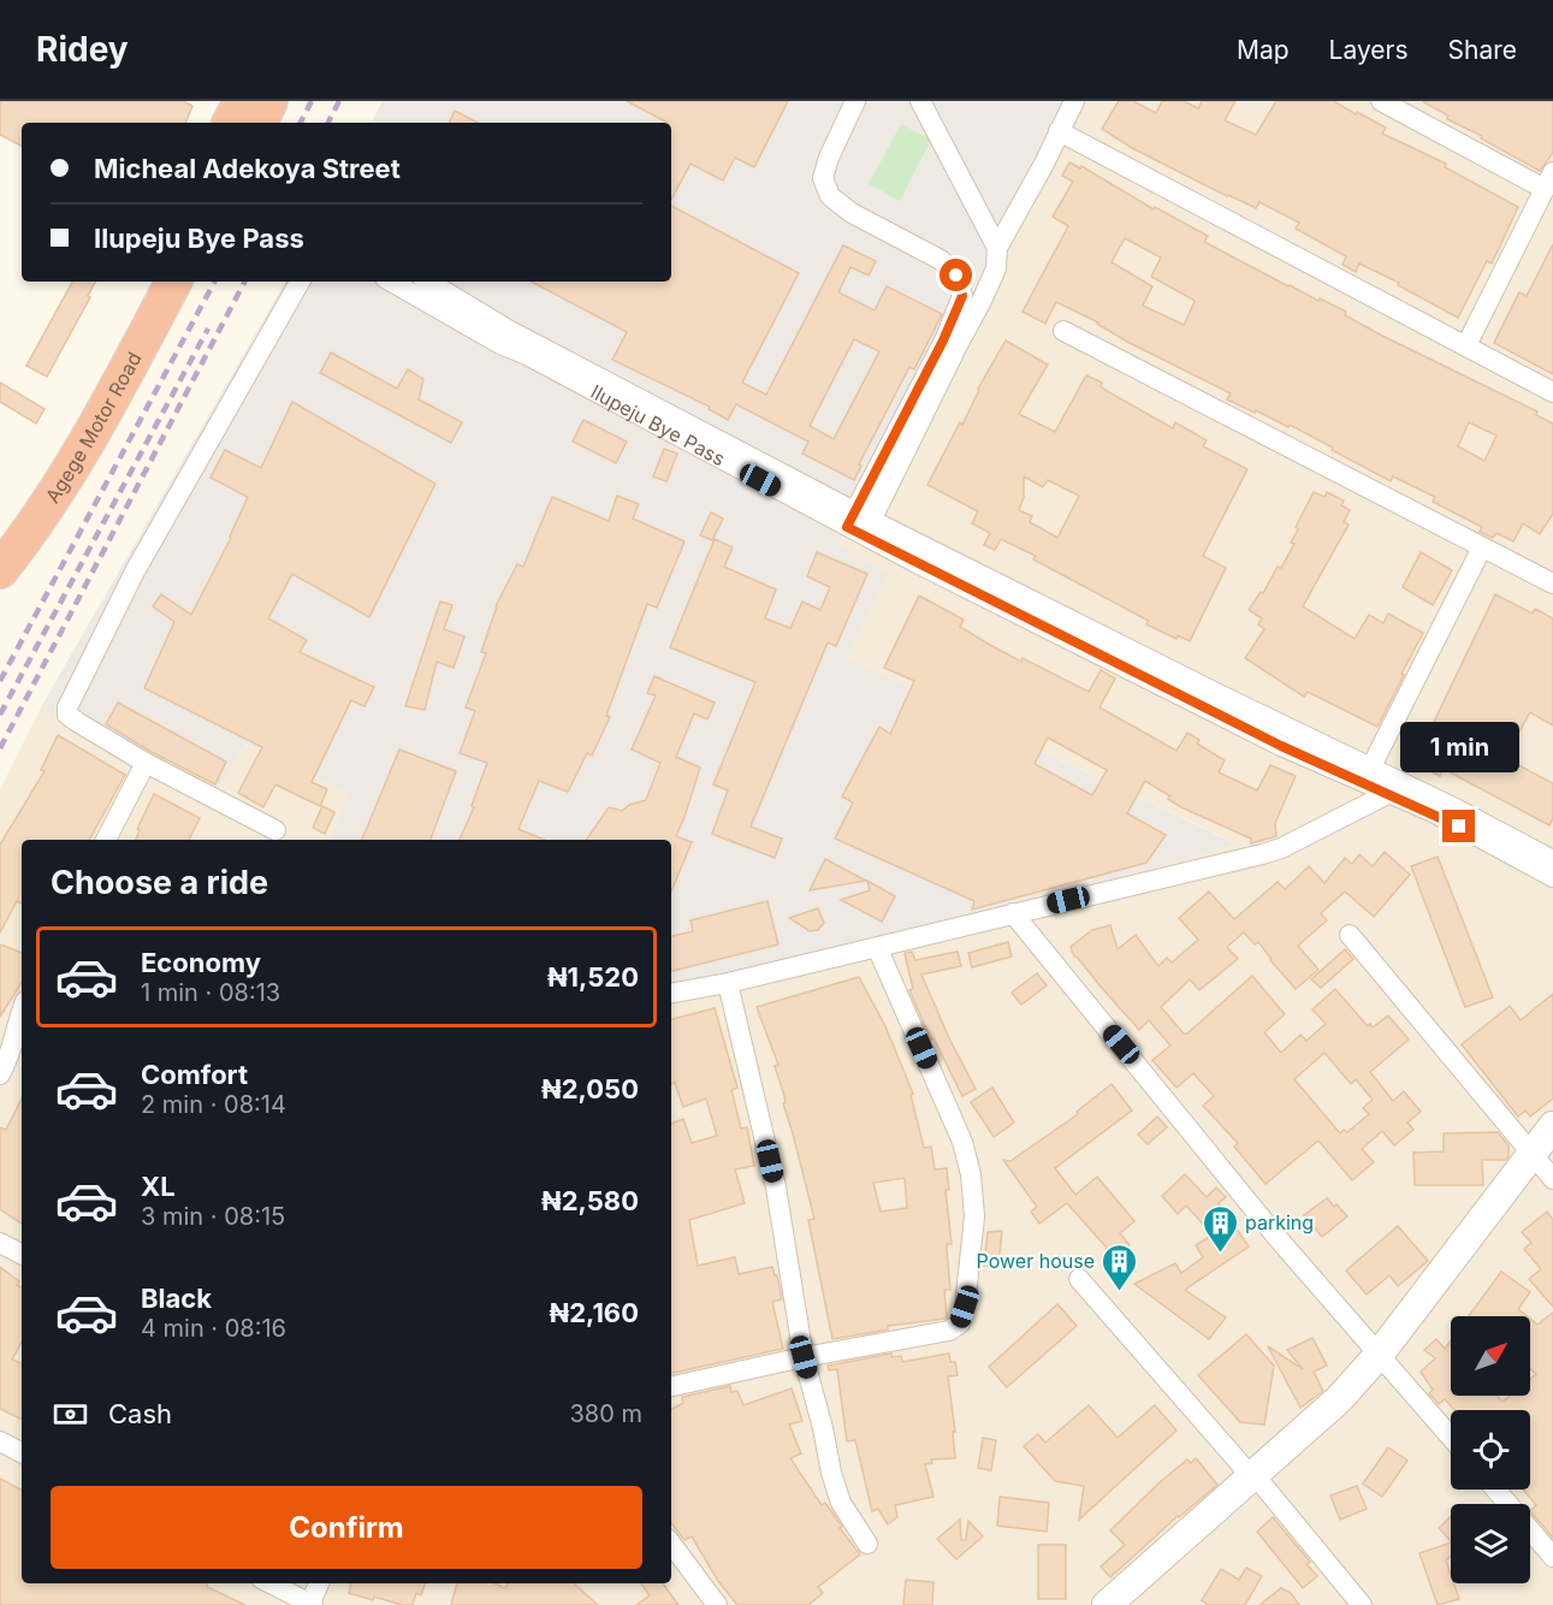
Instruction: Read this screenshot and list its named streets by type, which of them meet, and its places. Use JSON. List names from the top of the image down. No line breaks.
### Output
{"streets":{"highway":["Agege Motor Road"],"street":["Ilupeju Bye Pass"]},"places":{"building":["parking","Power house"]},"north":"top right","page":{"header":"Ridey","nav":["Map","Layers","Share"],"banner":["Micheal Adekoya Street","Ilupeju Bye Pass"],"bubble":"1 min","heading":"Choose a ride","list":[{"name":"Economy","note":"1 min · 08:13","value":"₦1,520"},{"name":"Comfort","note":"2 min · 08:14","value":"₦2,050"},{"name":"XL","note":"3 min · 08:15","value":"₦2,580"},{"name":"Black","note":"4 min · 08:16","value":"₦2,160"}],"pay":["Cash","380 m"],"buttons":"Confirm"}}
